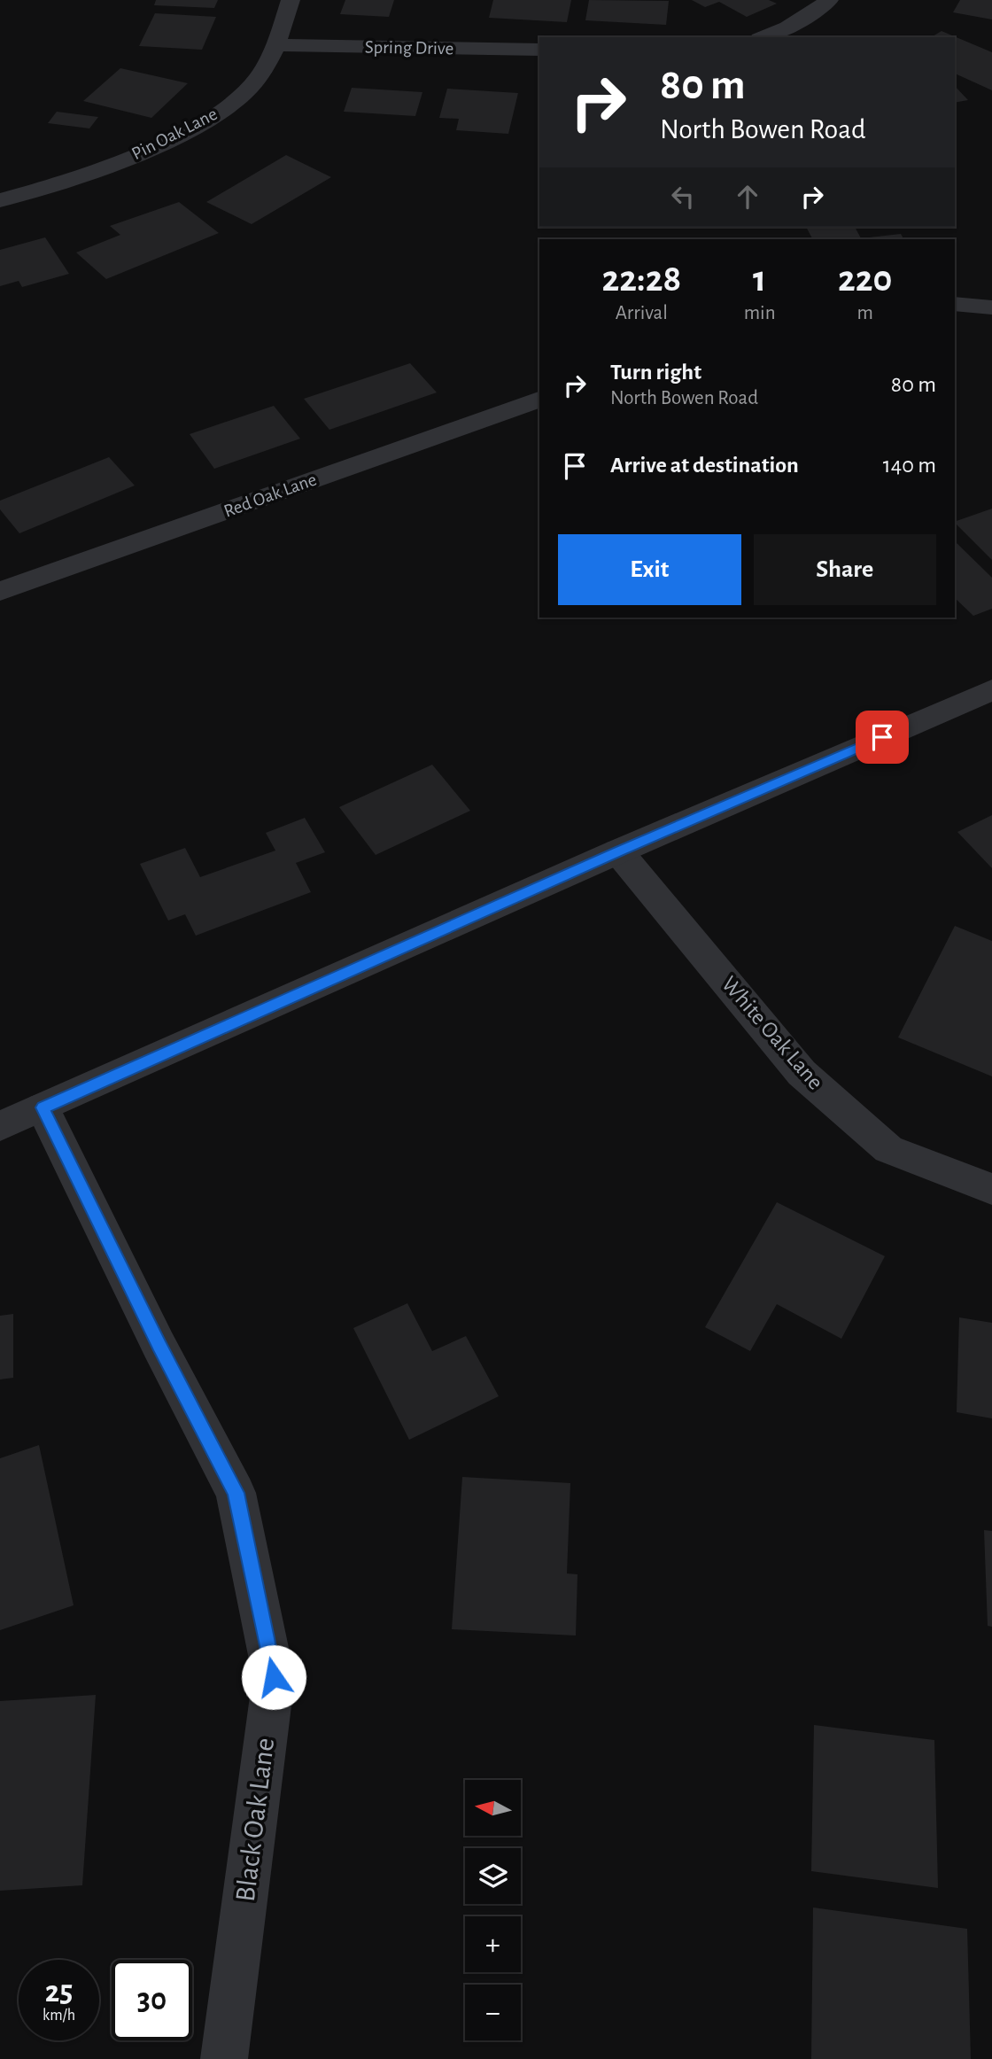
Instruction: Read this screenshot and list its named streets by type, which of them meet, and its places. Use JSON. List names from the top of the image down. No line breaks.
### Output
{"streets":{"street":["Spring Drive","Pin Oak Lane","Red Oak Lane","White Oak Lane","Black Oak Lane"]},"crossings":[["Spring Drive","Pin Oak Lane"]],"north":"left","page":{"turn":["80 m","North Bowen Road"],"eta":["22:28","Arrival","1","min","220","m"],"list":[{"name":"Turn right","note":"North Bowen Road","value":"80 m"},{"name":"Arrive at destination","value":"140 m"}],"buttons":["Exit","Share"],"map_buttons":["+","−"],"speed":"25 km/h","limit":"30"}}
